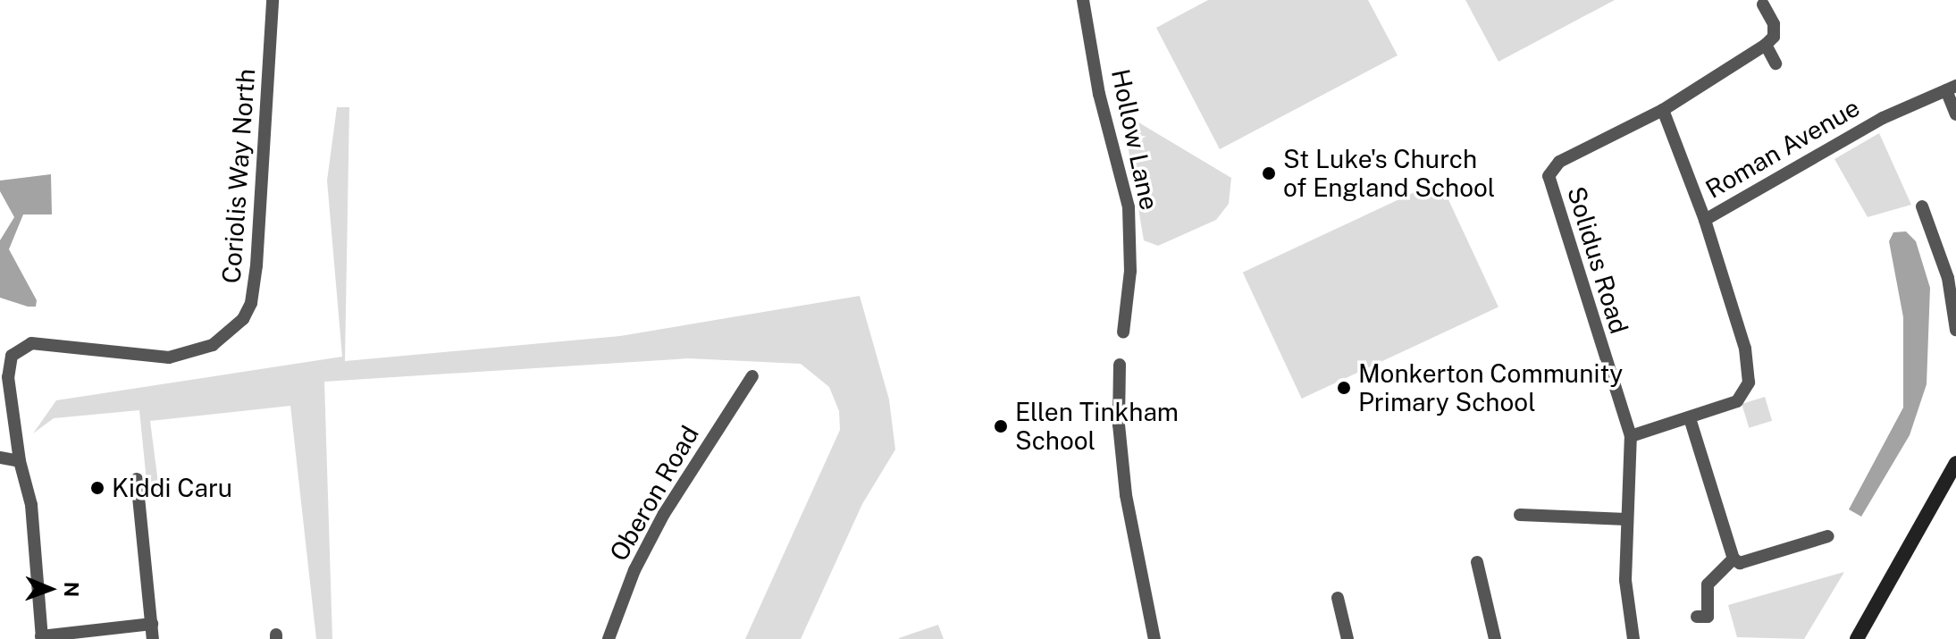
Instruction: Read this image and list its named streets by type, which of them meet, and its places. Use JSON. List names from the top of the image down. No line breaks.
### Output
{"streets":{"street":["Hollow Lane","Roman Avenue","Coriolis Way North","Solidus Road","Oberon Road"]},"crossings":[["Roman Avenue","Solidus Road"]],"places":["St Luke's Church of England School","Monkerton Community Primary School","Ellen Tinkham School","Kiddi Caru"],"north":"right"}
